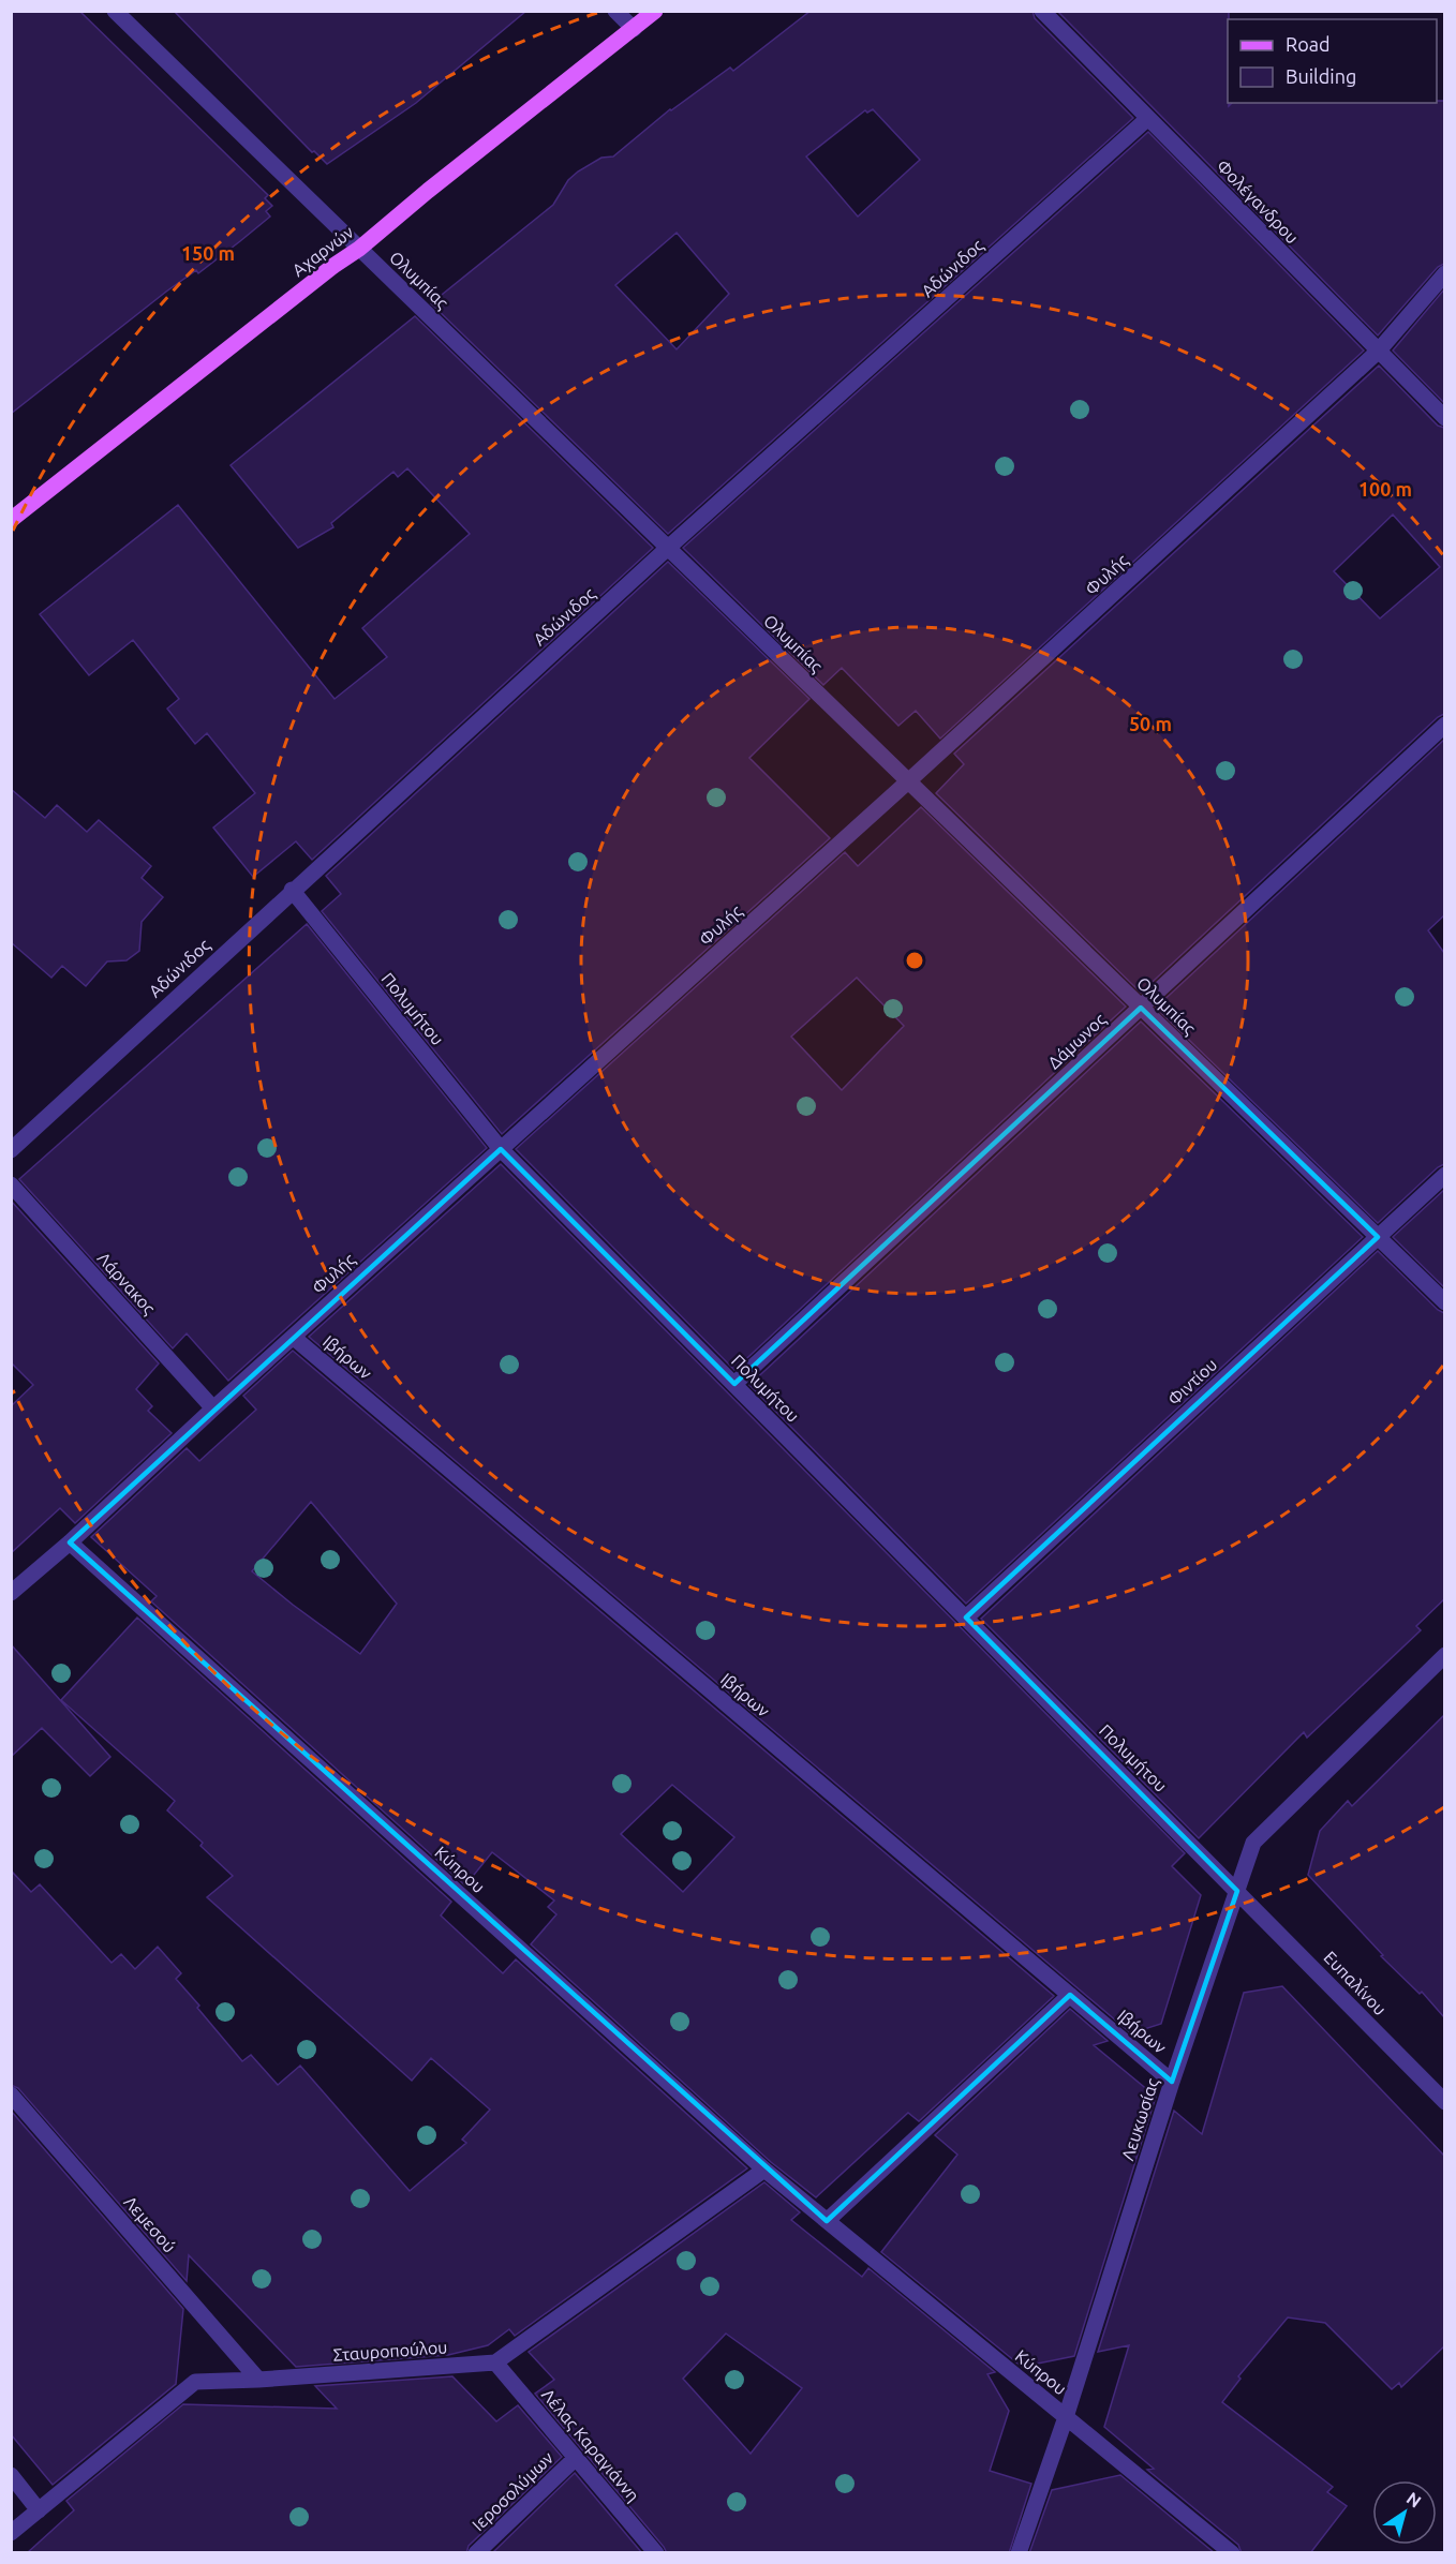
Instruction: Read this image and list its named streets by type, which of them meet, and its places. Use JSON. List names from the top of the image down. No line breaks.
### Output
{"streets":{"main road":["Αχαρνών"],"street":["Φολέγανδρου","Αδώνιδος","Ολυμπίας","Φυλής","Πολυμήτου","Δάμωνος","Λάρνακος","Ιβήρων","Φιντίου","Κύπρου","Ευπαλίνου","Λευκωσίας","Λεμεσού","Σταυροπούλου","Λέλας Καραγιάννη","Ιεροσολύμων"]},"crossings":[["Φολέγανδρου","Αδώνιδος"],["Φολέγανδρου","Φυλής"],["Αχαρνών","Ολυμπίας"],["Αδώνιδος","Ολυμπίας"],["Αδώνιδος","Πολυμήτου"],["Ολυμπίας","Φυλής"],["Ολυμπίας","Δάμωνος"],["Ολυμπίας","Φιντίου"],["Φυλής","Πολυμήτου"],["Φυλής","Λάρνακος"],["Φυλής","Ιβήρων"],["Φυλής","Κύπρου"],["Πολυμήτου","Δάμωνος"],["Πολυμήτου","Φιντίου"],["Πολυμήτου","Ευπαλίνου"],["Πολυμήτου","Λευκωσίας"],["Ιβήρων","Λευκωσίας"],["Κύπρου","Λευκωσίας"],["Ευπαλίνου","Λευκωσίας"],["Λεμεσού","Σταυροπούλου"],["Σταυροπούλου","Λέλας Καραγιάννη"],["Λέλας Καραγιάννη","Ιεροσολύμων"]],"legend":["Road","Building"],"north":"top right","rings":["150 m","100 m","50 m"]}
